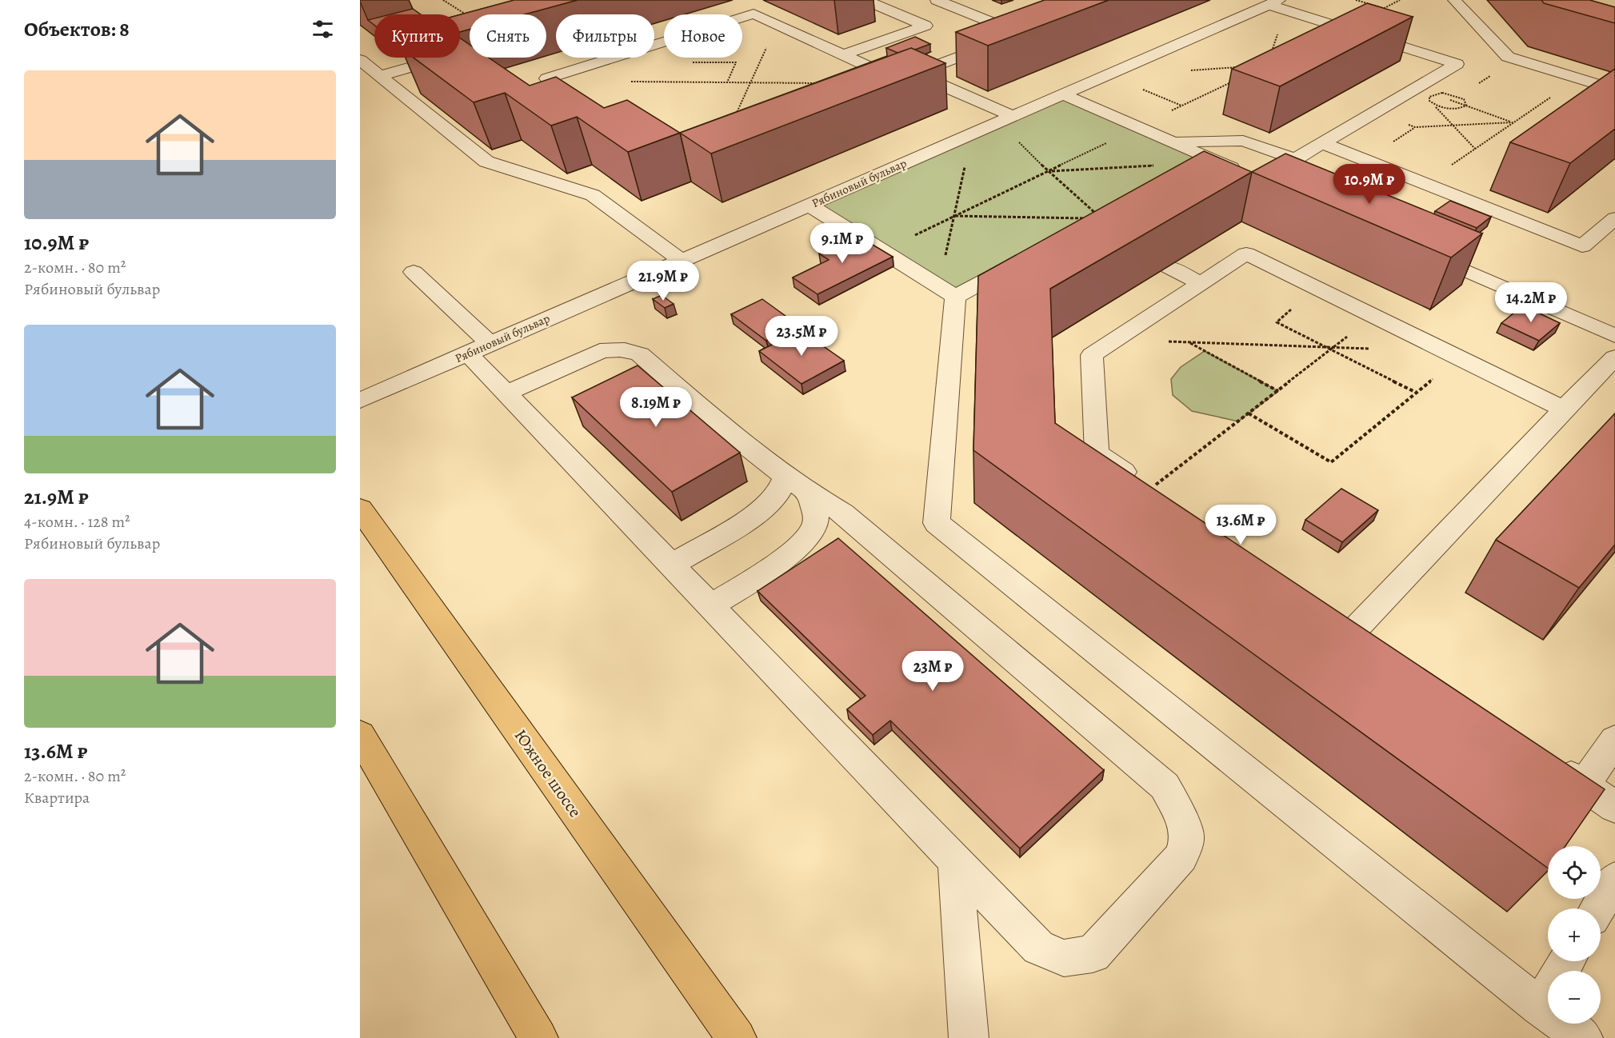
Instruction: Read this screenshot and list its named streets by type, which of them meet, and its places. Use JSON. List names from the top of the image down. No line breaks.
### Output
{"streets":{"main road":["Южное шоссе"],"street":["Рябиновый бульвар"]},"page":{"heading":"Объектов: 8","chip":["Купить","Снять","Фильтры","Новое"],"list":[{"name":"10.9M ₽","note":"2-комн. · 80 m² · Рябиновый бульвар"},{"name":"21.9M ₽","note":"4-комн. · 128 m² · Рябиновый бульвар"},{"name":"13.6M ₽","note":"2-комн. · 80 m² · Квартира"}],"price":["10.9M ₽","9.1M ₽","21.9M ₽","14.2M ₽","23.5M ₽","8.19M ₽","13.6M ₽","23M ₽"],"map_buttons":["+","−"]}}
